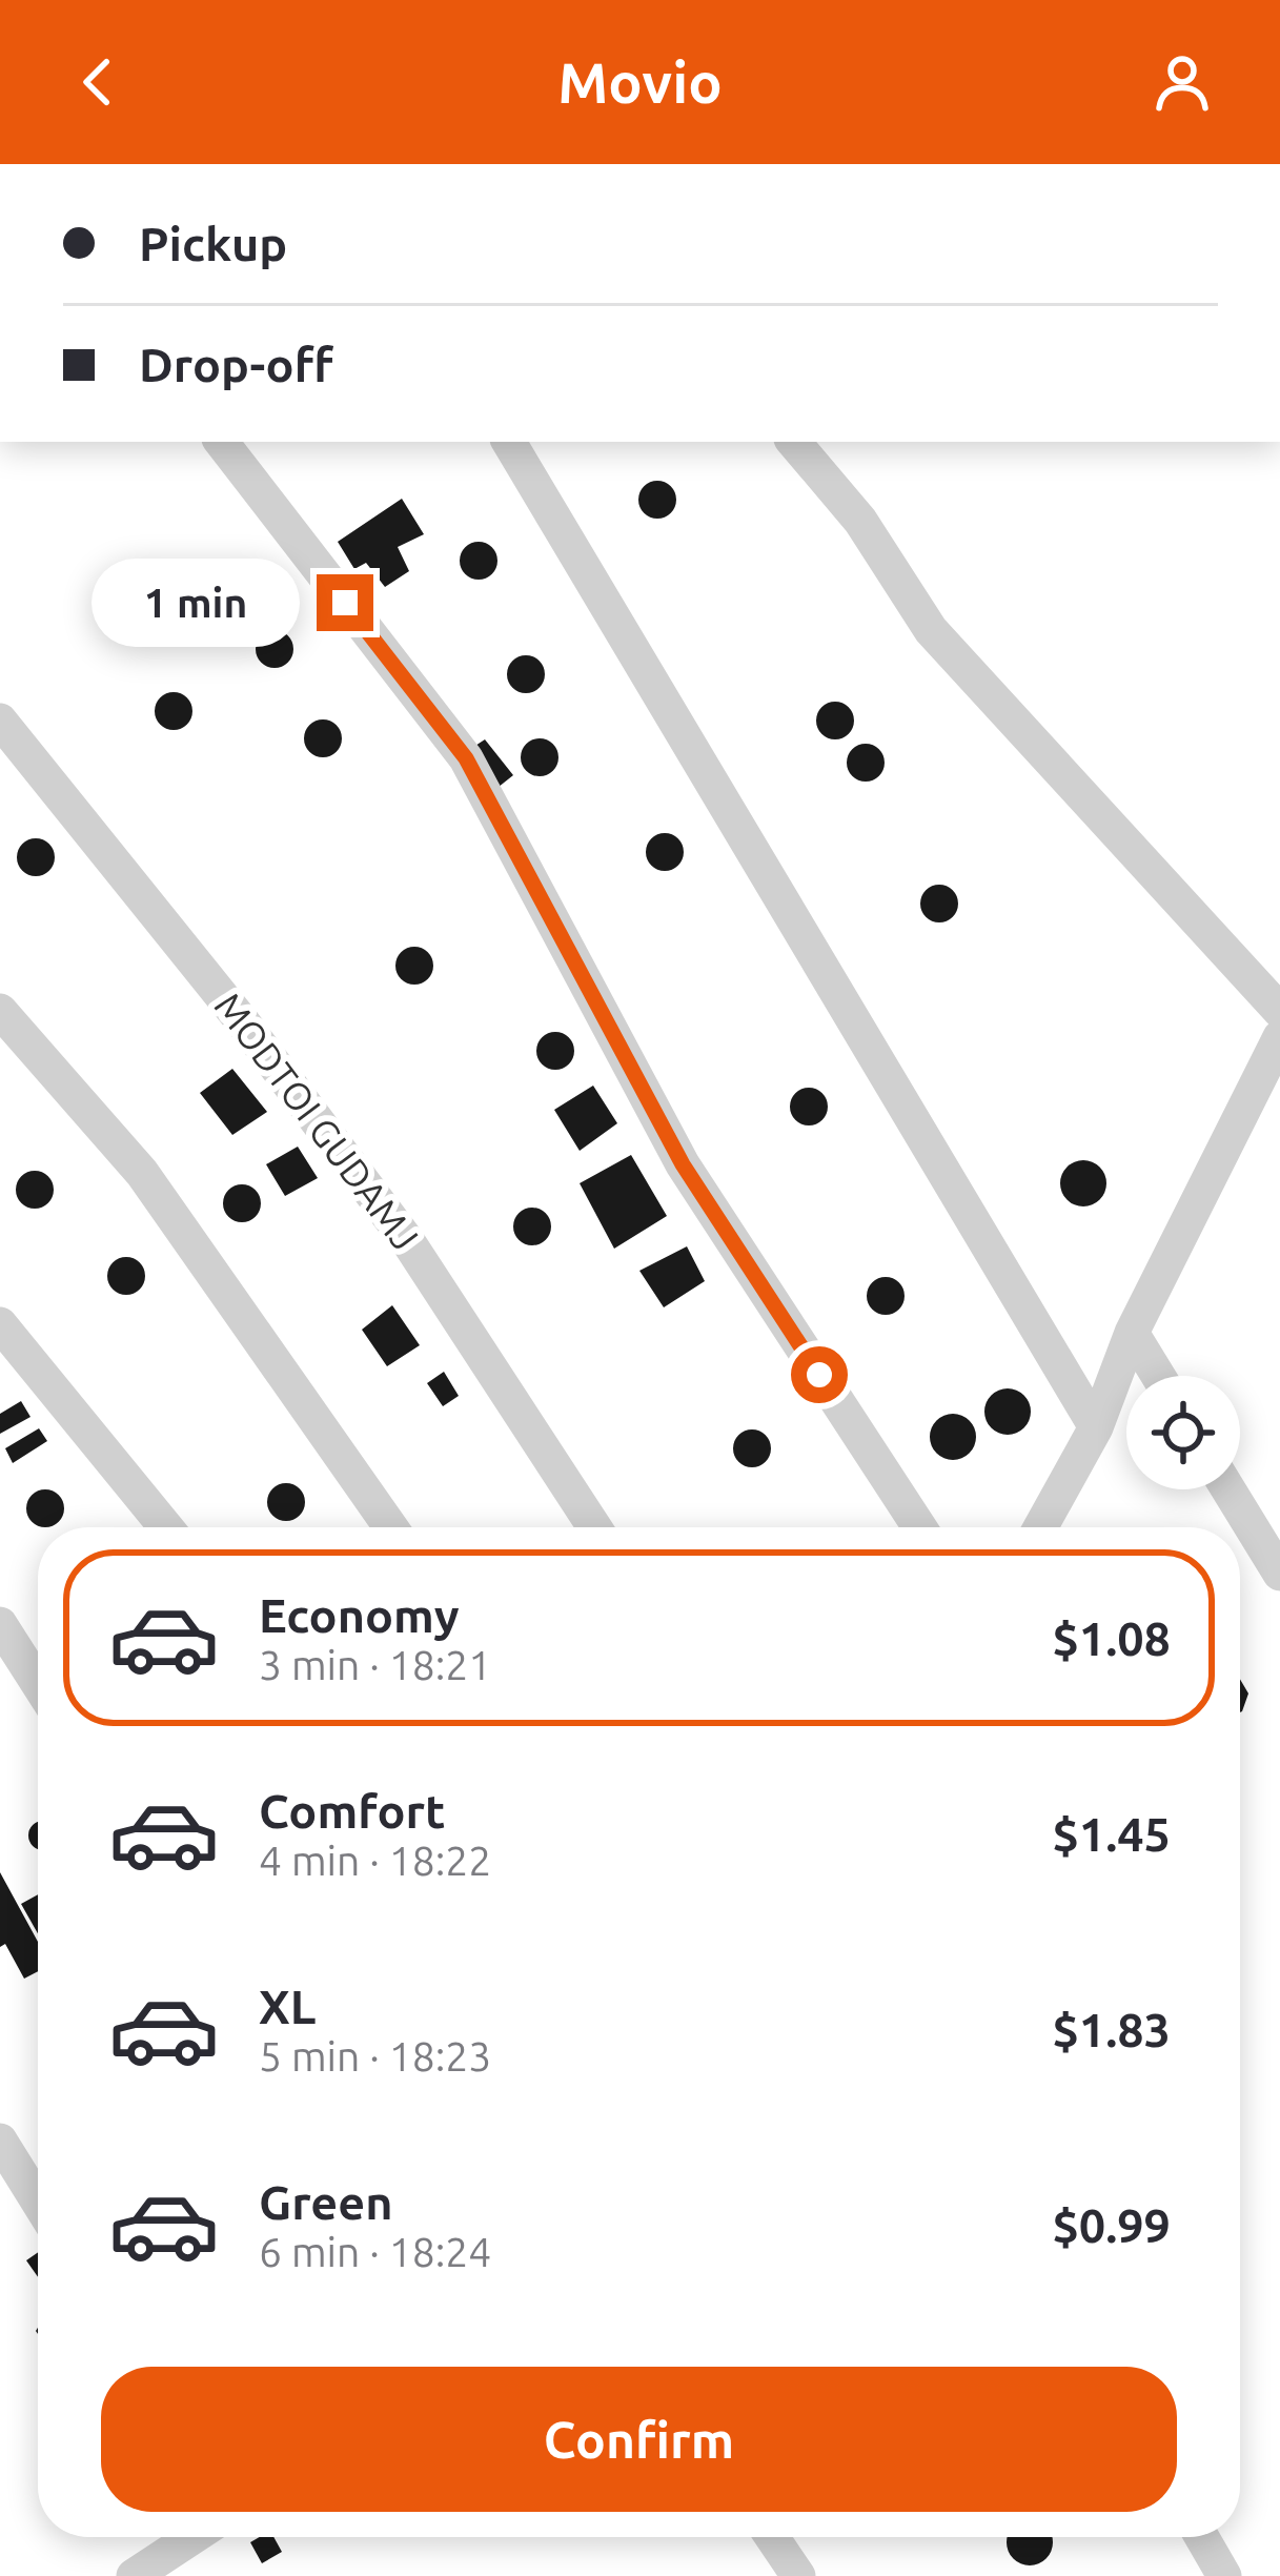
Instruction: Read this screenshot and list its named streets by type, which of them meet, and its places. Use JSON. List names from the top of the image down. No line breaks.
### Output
{"streets":{"street":["MODTOI GUDAMJ"]},"page":{"header":"Movio","banner":["Pickup","Drop-off"],"bubble":"1 min","list":[{"name":"Economy","note":"3 min · 18:21","value":"$1.08"},{"name":"Comfort","note":"4 min · 18:22","value":"$1.45"},{"name":"XL","note":"5 min · 18:23","value":"$1.83"},{"name":"Green","note":"6 min · 18:24","value":"$0.99"}],"buttons":"Confirm"}}
